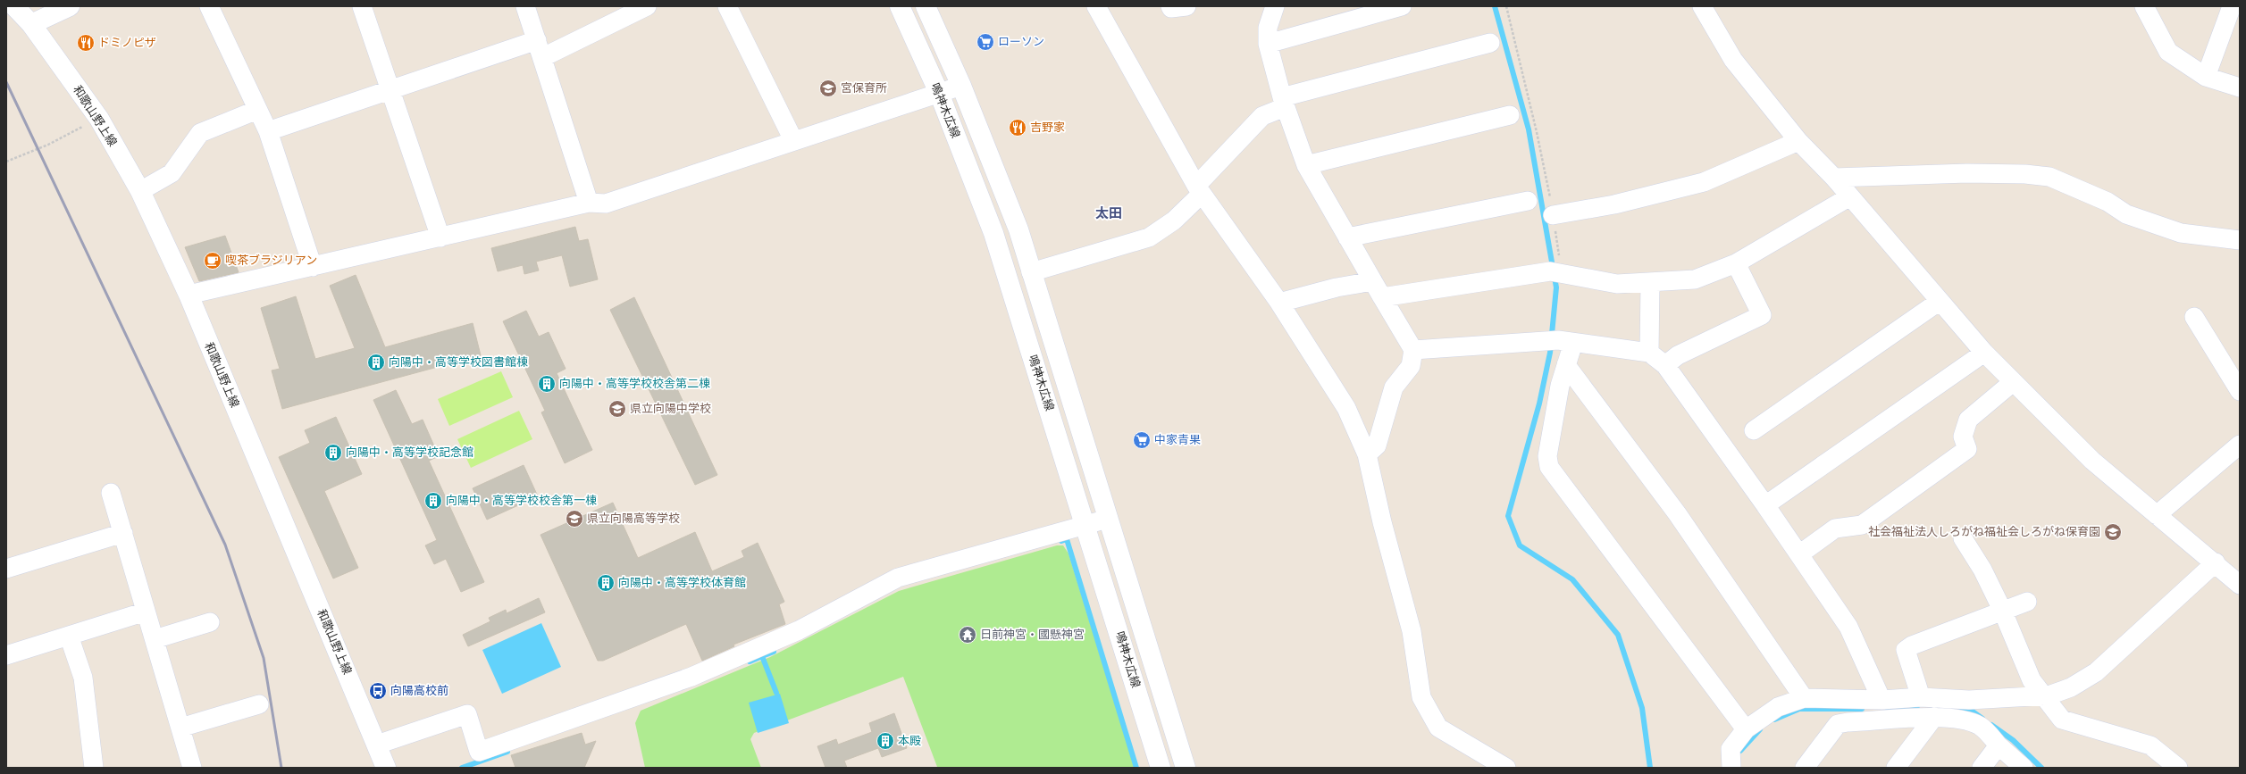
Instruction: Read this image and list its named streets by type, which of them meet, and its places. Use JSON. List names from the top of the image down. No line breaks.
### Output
{"streets":{"main road":["鳴神木広線","和歌山野上線"]},"districts":["太田"],"places":{"supermarket":["ローソン","中家青果"],"restaurant":["ドミノピザ","吉野家"],"school or university":["宮保育所","県立向陽中学校","県立向陽高等学校","社会福祉法人しろがね福祉会しろがね保育園"],"cafe":["喫茶ブラジリアン"],"building":["向陽中・高等学校図書館棟","向陽中・高等学校校舎第二棟","向陽中・高等学校記念館","向陽中・高等学校校舎第一棟","向陽中・高等学校体育館","本殿"],"temple":["日前神宮・國懸神宮"],"bus stop":["向陽高校前"]}}
